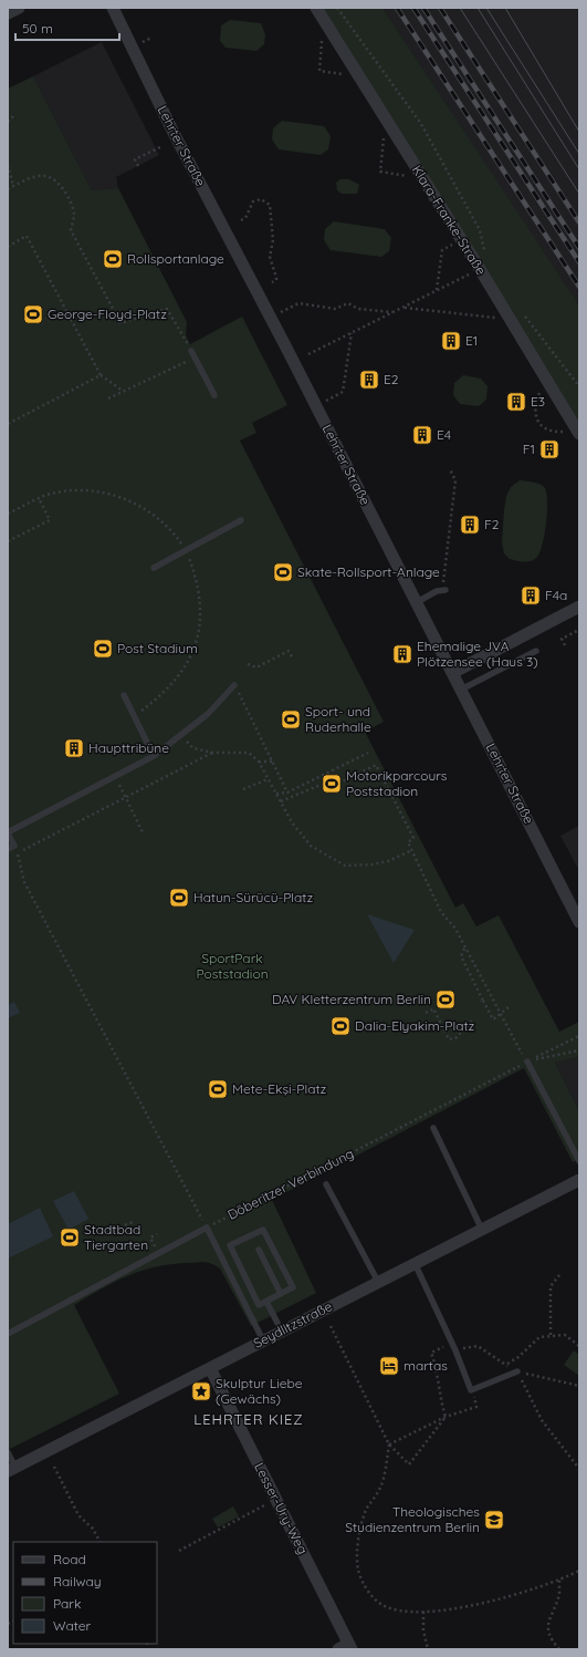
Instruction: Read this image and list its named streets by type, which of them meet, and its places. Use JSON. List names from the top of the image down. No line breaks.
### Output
{"streets":{"street":["Lehrter Straße","Klara-Franke-Straße","Seydlitzstraße","Lesser-Ury-Weg"],"path":["Döberitzer Verbindung"]},"crossings":[["Seydlitzstraße","Lesser-Ury-Weg"]],"districts":["LEHRTER KIEZ"],"parks":["SportPark Poststadion"],"places":{"sports":["Rollsportanlage","George-Floyd-Platz","Skate-Rollsport-Anlage","Post Stadium","Sport- und Ruderhalle","Motorikparcours Poststadion","Hatun-Sürücü-Platz","DAV Kletterzentrum Berlin","Dalia-Elyakim-Platz","Mete-Ekşi-Platz","Stadtbad Tiergarten"],"building":["E1","E2","E3","E4","F1","F2","F4a","Ehemalige JVA Plötzensee (Haus 3)","Haupttribüne"],"hotel":["martas"],"place":["Skulptur Liebe (Gewächs)"],"school or university":["Theologisches Studienzentrum Berlin"]},"legend":["Road","Railway","Park","Water"],"scale_bar":"50 m"}
